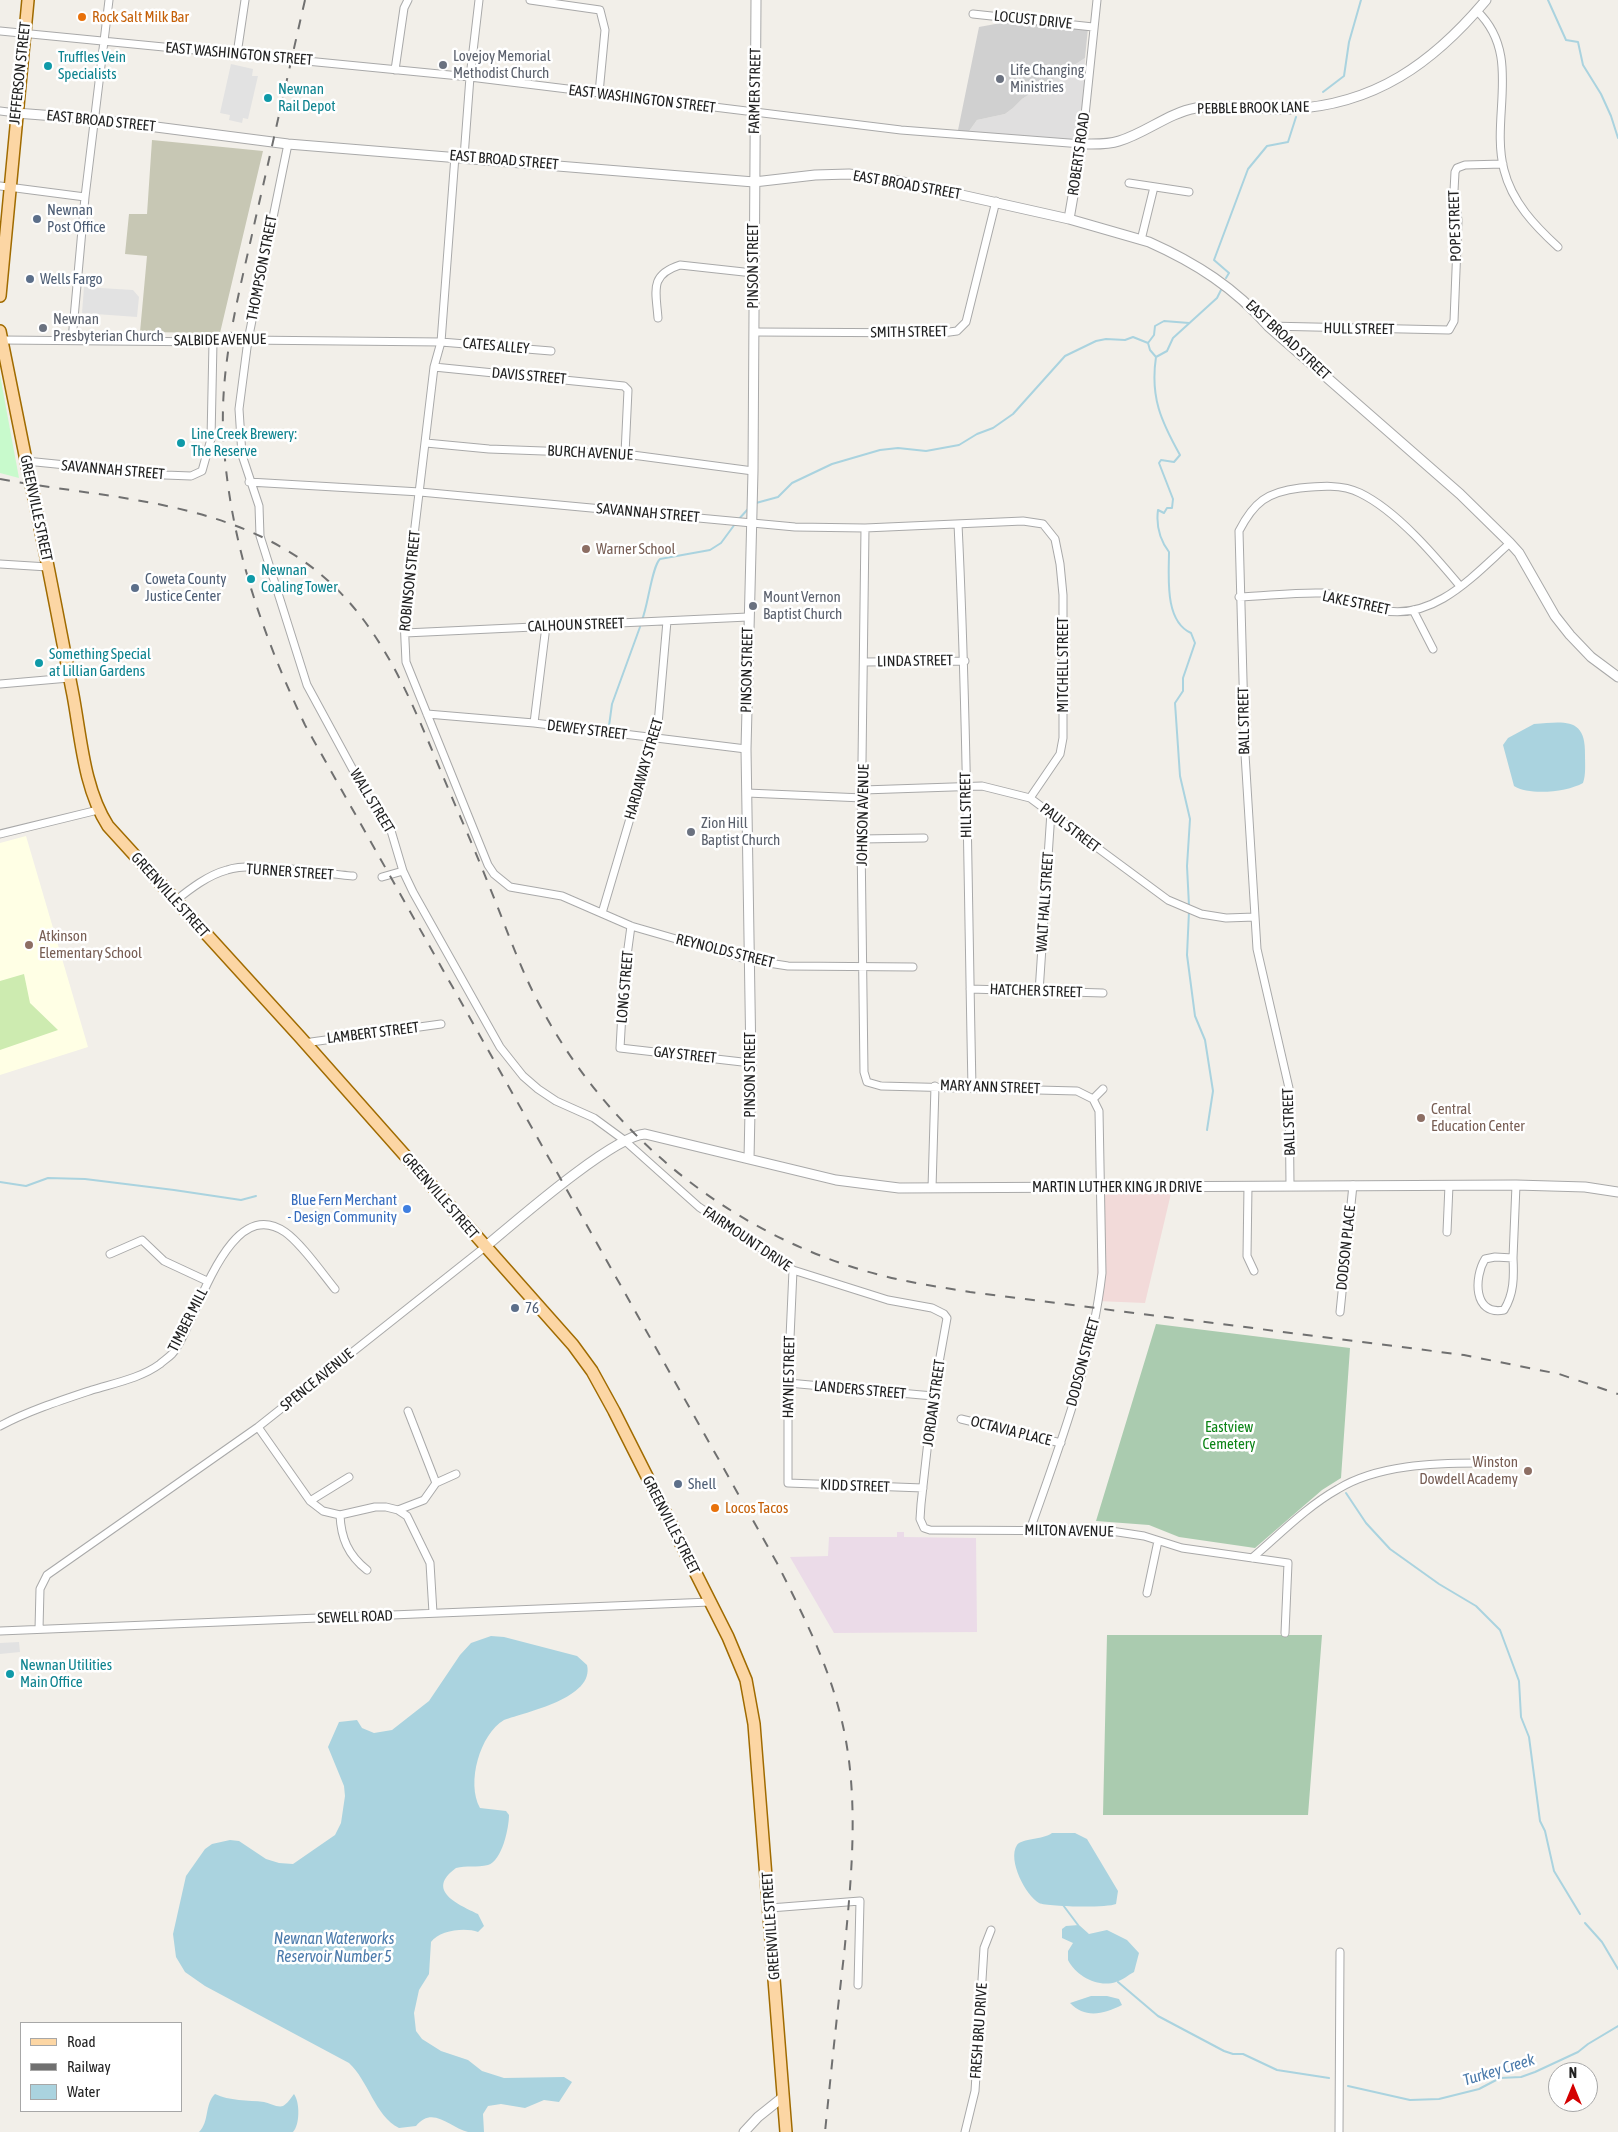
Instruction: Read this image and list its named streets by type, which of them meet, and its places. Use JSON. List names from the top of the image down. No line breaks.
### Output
{"streets":{"main road":["JEFFERSON STREET","GREENVILLE STREET"],"street":["LOCUST DRIVE","EAST WASHINGTON STREET","FARMER STREET","PEBBLE BROOK LANE","EAST BROAD STREET","ROBERTS ROAD","POPE STREET","PINSON STREET","THOMPSON STREET","HULL STREET","SMITH STREET","SALBIDE AVENUE","CATES ALLEY","DAVIS STREET","BURCH AVENUE","SAVANNAH STREET","ROBINSON STREET","LAKE STREET","CALHOUN STREET","LINDA STREET","MITCHELL STREET","BALL STREET","DEWEY STREET","HARDAWAY STREET","WALL STREET","HILL STREET","JOHNSON AVENUE","PAUL STREET","TURNER STREET","WALT HALL STREET","REYNOLDS STREET","LONG STREET","HATCHER STREET","LAMBERT STREET","GAY STREET","MARY ANN STREET","MARTIN LUTHER KING JR DRIVE","FAIRMOUNT DRIVE","DODSON PLACE","TIMBER MILL","DODSON STREET","HAYNIE STREET","SPENCE AVENUE","LANDERS STREET","JORDAN STREET","OCTAVIA PLACE","KIDD STREET","MILTON AVENUE","SEWELL ROAD","FRESH BRU DRIVE"]},"crossings":[["LOCUST DRIVE","ROBERTS ROAD"],["EAST WASHINGTON STREET","JEFFERSON STREET"],["EAST WASHINGTON STREET","FARMER STREET"],["EAST WASHINGTON STREET","PEBBLE BROOK LANE"],["EAST WASHINGTON STREET","ROBERTS ROAD"],["EAST WASHINGTON STREET","ROBINSON STREET"],["JEFFERSON STREET","EAST BROAD STREET"],["FARMER STREET","EAST BROAD STREET"],["FARMER STREET","PINSON STREET"],["PEBBLE BROOK LANE","ROBERTS ROAD"],["EAST BROAD STREET","ROBERTS ROAD"],["EAST BROAD STREET","PINSON STREET"],["EAST BROAD STREET","THOMPSON STREET"],["EAST BROAD STREET","HULL STREET"],["EAST BROAD STREET","SMITH STREET"],["EAST BROAD STREET","ROBINSON STREET"],["EAST BROAD STREET","LAKE STREET"],["POPE STREET","HULL STREET"],["PINSON STREET","SMITH STREET"],["PINSON STREET","BURCH AVENUE"],["PINSON STREET","SAVANNAH STREET"],["PINSON STREET","CALHOUN STREET"],["PINSON STREET","DEWEY STREET"],["PINSON STREET","PAUL STREET"],["PINSON STREET","REYNOLDS STREET"],["PINSON STREET","GAY STREET"],["PINSON STREET","MARTIN LUTHER KING JR DRIVE"],["THOMPSON STREET","SALBIDE AVENUE"],["THOMPSON STREET","SAVANNAH STREET"],["THOMPSON STREET","WALL STREET"],["SALBIDE AVENUE","CATES ALLEY"],["SALBIDE AVENUE","SAVANNAH STREET"],["SALBIDE AVENUE","GREENVILLE STREET"],["SALBIDE AVENUE","ROBINSON STREET"],["CATES ALLEY","ROBINSON STREET"],["DAVIS STREET","BURCH AVENUE"],["DAVIS STREET","ROBINSON STREET"],["BURCH AVENUE","ROBINSON STREET"],["SAVANNAH STREET","GREENVILLE STREET"],["SAVANNAH STREET","ROBINSON STREET"],["SAVANNAH STREET","MITCHELL STREET"],["SAVANNAH STREET","WALL STREET"],["SAVANNAH STREET","HILL STREET"],["SAVANNAH STREET","JOHNSON AVENUE"],["GREENVILLE STREET","TURNER STREET"],["GREENVILLE STREET","LAMBERT STREET"],["GREENVILLE STREET","SPENCE AVENUE"],["GREENVILLE STREET","SEWELL ROAD"],["ROBINSON STREET","CALHOUN STREET"],["ROBINSON STREET","DEWEY STREET"],["ROBINSON STREET","HARDAWAY STREET"],["ROBINSON STREET","REYNOLDS STREET"],["LAKE STREET","BALL STREET"],["CALHOUN STREET","HARDAWAY STREET"],["LINDA STREET","HILL STREET"],["LINDA STREET","JOHNSON AVENUE"],["MITCHELL STREET","PAUL STREET"],["BALL STREET","PAUL STREET"],["BALL STREET","MARTIN LUTHER KING JR DRIVE"],["DEWEY STREET","HARDAWAY STREET"],["HARDAWAY STREET","REYNOLDS STREET"],["WALL STREET","MARTIN LUTHER KING JR DRIVE"],["WALL STREET","FAIRMOUNT DRIVE"],["WALL STREET","SPENCE AVENUE"],["HILL STREET","PAUL STREET"],["HILL STREET","HATCHER STREET"],["HILL STREET","MARY ANN STREET"],["JOHNSON AVENUE","PAUL STREET"],["JOHNSON AVENUE","REYNOLDS STREET"],["JOHNSON AVENUE","MARY ANN STREET"],["PAUL STREET","WALT HALL STREET"],["WALT HALL STREET","HATCHER STREET"],["REYNOLDS STREET","LONG STREET"],["LONG STREET","GAY STREET"],["MARTIN LUTHER KING JR DRIVE","FAIRMOUNT DRIVE"],["MARTIN LUTHER KING JR DRIVE","DODSON PLACE"],["MARTIN LUTHER KING JR DRIVE","DODSON STREET"],["MARTIN LUTHER KING JR DRIVE","SPENCE AVENUE"],["FAIRMOUNT DRIVE","HAYNIE STREET"],["FAIRMOUNT DRIVE","SPENCE AVENUE"],["FAIRMOUNT DRIVE","JORDAN STREET"],["DODSON STREET","OCTAVIA PLACE"],["DODSON STREET","MILTON AVENUE"],["HAYNIE STREET","LANDERS STREET"],["HAYNIE STREET","KIDD STREET"],["SPENCE AVENUE","SEWELL ROAD"],["LANDERS STREET","JORDAN STREET"],["JORDAN STREET","KIDD STREET"],["JORDAN STREET","MILTON AVENUE"],["KIDD STREET","MILTON AVENUE"]],"water":["Newnan Waterworks Reservoir Number 5","Turkey Creek"],"parks":["Eastview Cemetery"],"places":["Rock Salt Milk Bar","Lovejoy Memorial Methodist Church","Truffles Vein Specialists","Life Changing Ministries","Newnan Rail Depot","Newnan Post Office","Wells Fargo","Newnan Presbyterian Church","Line Creek Brewery: The Reserve","Warner School","Newnan Coaling Tower","Coweta County Justice Center","Mount Vernon Baptist Church","Something Special at Lillian Gardens","Zion Hill Baptist Church","Atkinson Elementary School","Central Education Center","Blue Fern Merchant - Design Community","76","Winston Dowdell Academy","Shell","Locos Tacos","Newnan Utilities Main Office"],"legend":["Road","Railway","Water"],"north":"top"}
